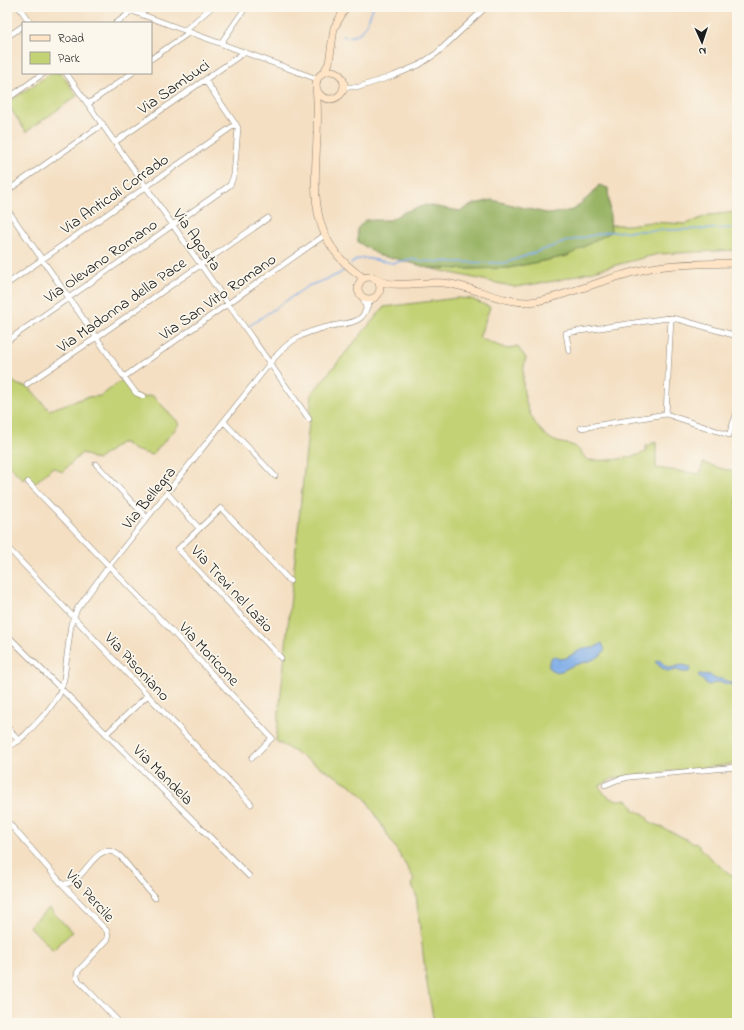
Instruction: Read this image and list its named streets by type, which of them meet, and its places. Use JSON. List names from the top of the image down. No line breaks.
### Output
{"streets":{"street":["Via Sambuci","Via Anticoli Corrado","Via Agosta","Via Olevano Romano","Via San Vito Romano","Via Madonna della Pace","Via Bellegra","Via Trevi nel Lazio","Via Moricone","Via Pisoniano","Via Mandela","Via Percile"]},"crossings":[["Via Sambuci","Via Agosta"],["Via Sambuci","Via Olevano Romano"],["Via Anticoli Corrado","Via Agosta"],["Via Anticoli Corrado","Via Olevano Romano"],["Via Agosta","Via Olevano Romano"],["Via Agosta","Via San Vito Romano"],["Via Agosta","Via Madonna della Pace"],["Via Agosta","Via Bellegra"],["Via Bellegra","Via Moricone"],["Via Bellegra","Via Pisoniano"],["Via Bellegra","Via Mandela"]],"legend":["Road","Park"],"north":"bottom"}
